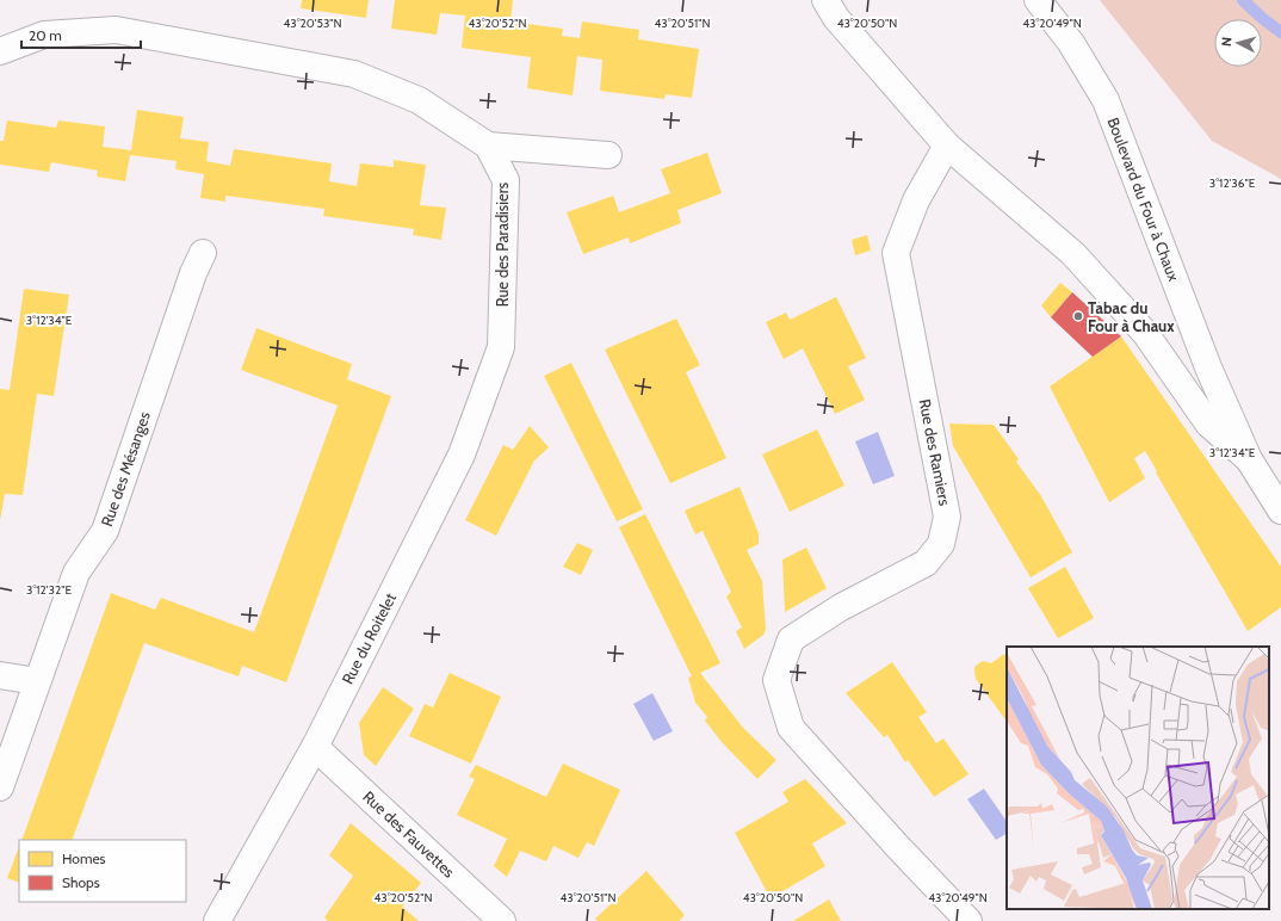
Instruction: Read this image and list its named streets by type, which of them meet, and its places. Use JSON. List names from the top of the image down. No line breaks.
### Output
{"streets":{"street":["Boulevard du Four à Chaux","Rue des Paradisiers","Rue des Ramiers","Rue des Mésanges","Rue du Roitelet","Rue des Fauvettes"]},"crossings":[["Rue des Paradisiers","Rue du Roitelet"],["Rue du Roitelet","Rue des Fauvettes"]],"places":["Tabac du Four à Chaux"],"legend":["Homes","Shops"],"scale_bar":"20 m","north":"left","coordinates":["43°20'53\"N","43°20'52\"N","43°20'51\"N","43°20'50\"N","43°20'49\"N","3°12'36\"E","3°12'34\"E","3°12'32\"E"]}
